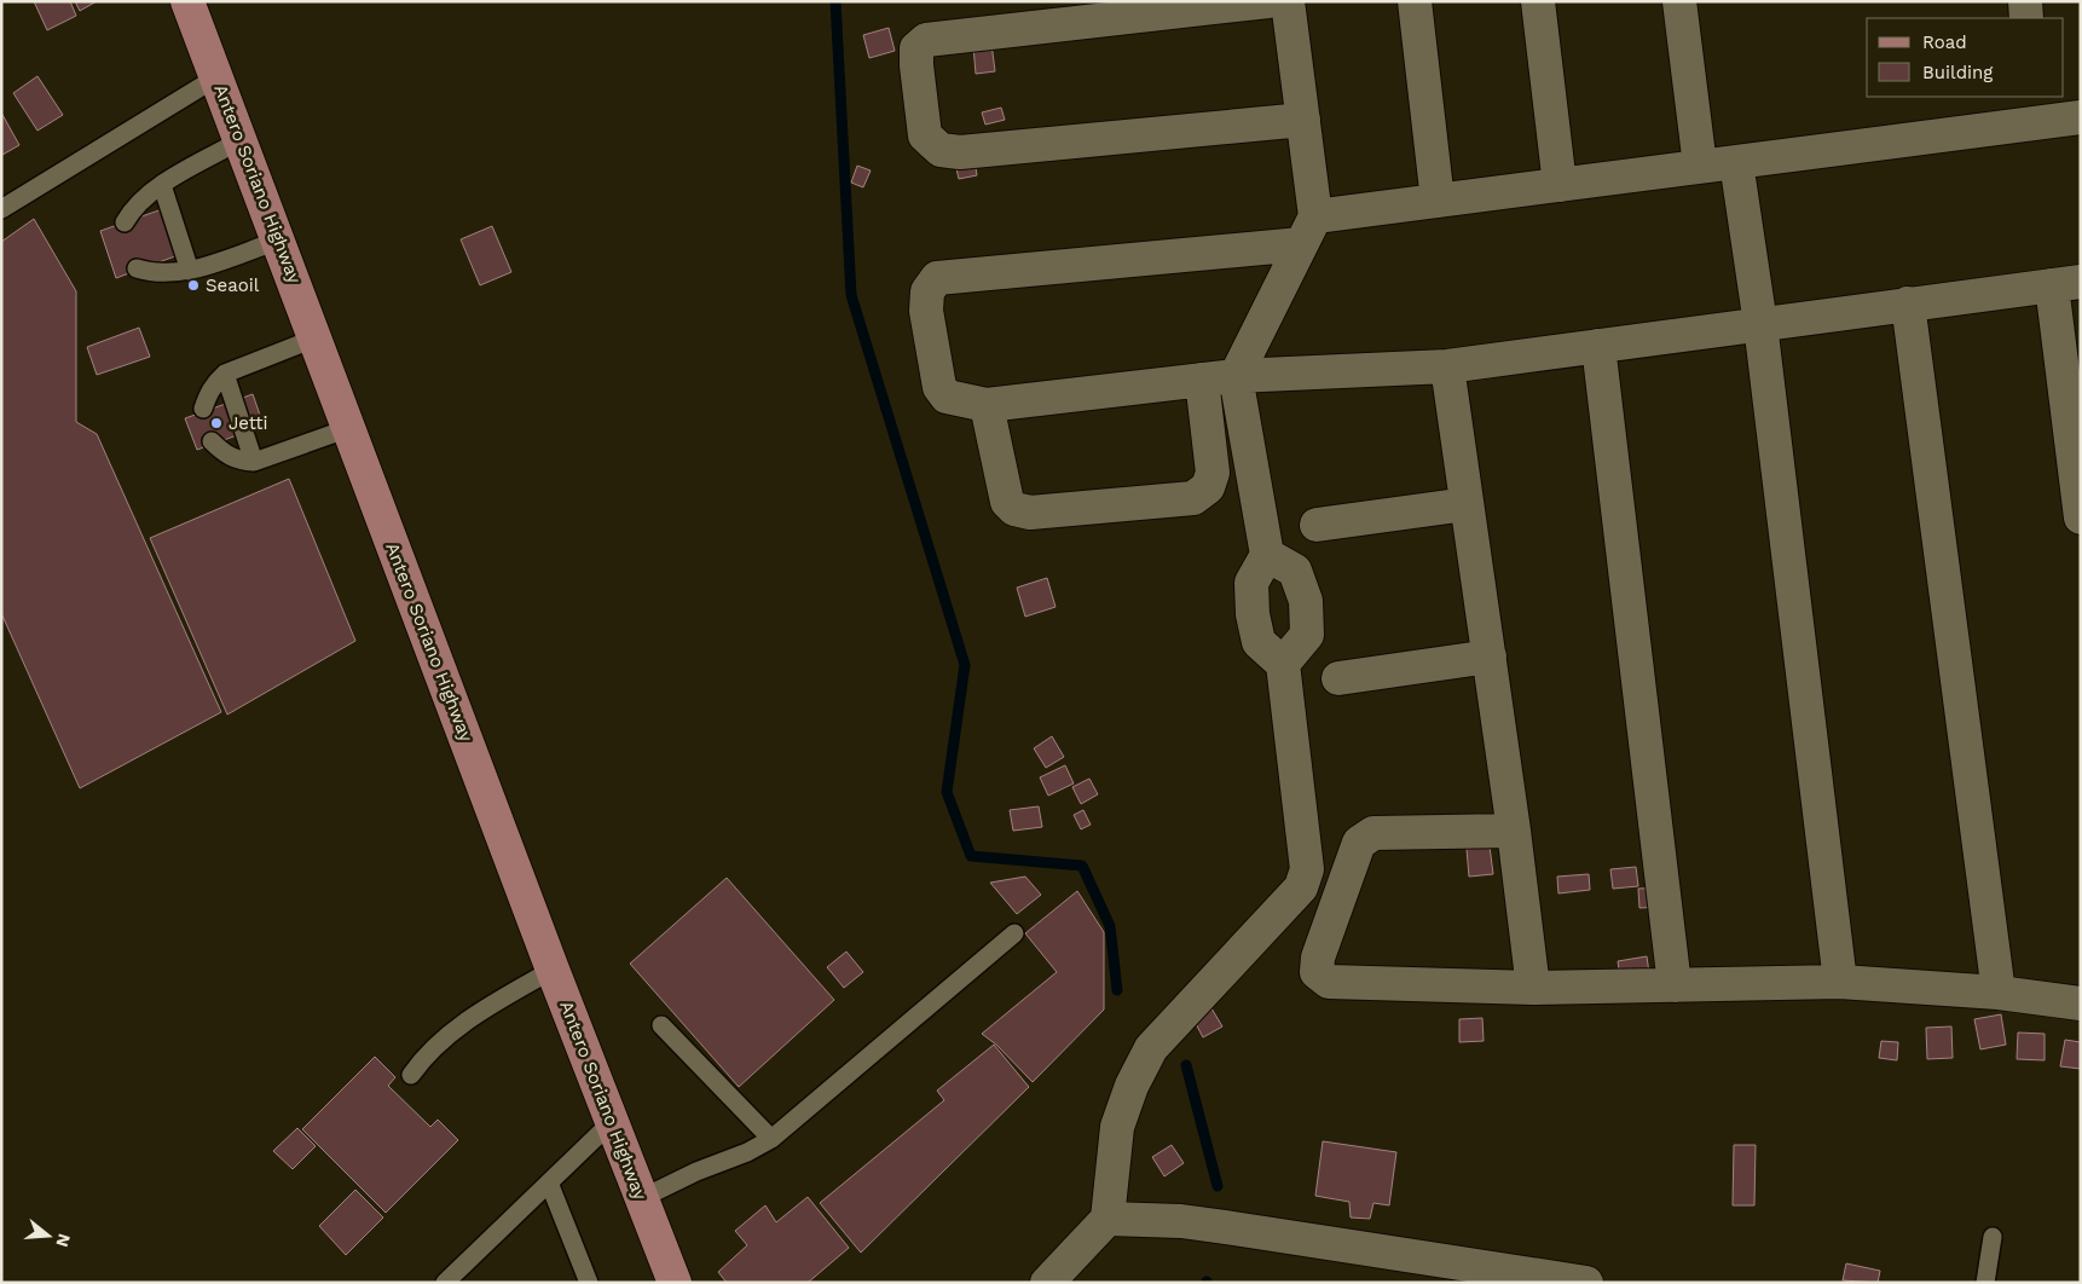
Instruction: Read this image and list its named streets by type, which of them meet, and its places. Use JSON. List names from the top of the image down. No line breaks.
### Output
{"streets":{"main road":["Antero Soriano Highway"]},"places":["Seaoil","Jetti"],"legend":["Road","Building"],"north":"right"}
